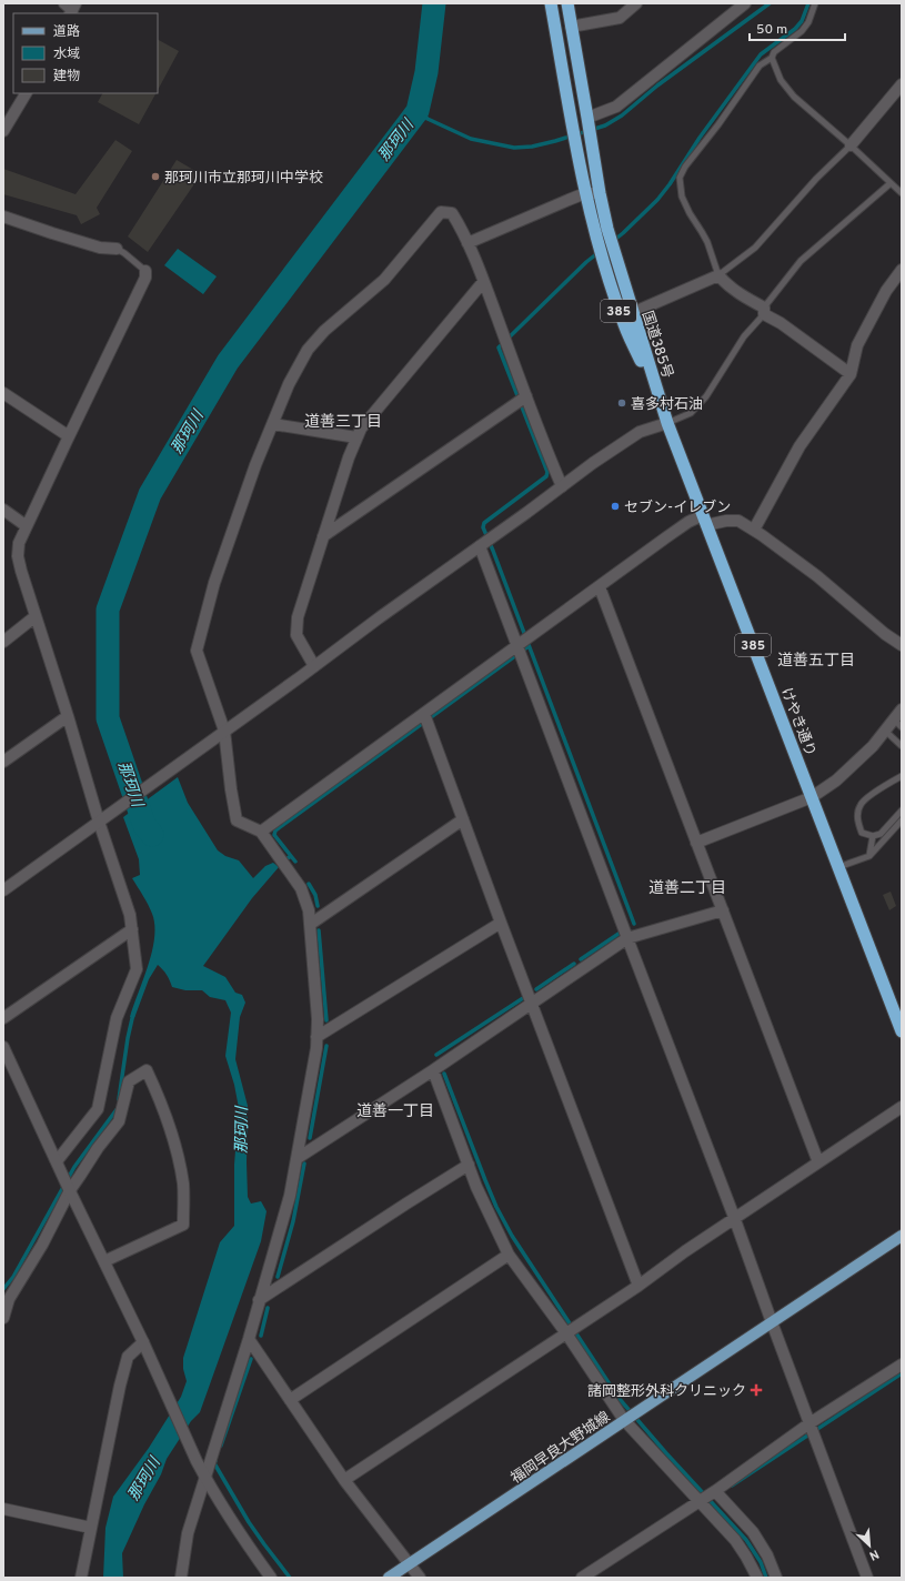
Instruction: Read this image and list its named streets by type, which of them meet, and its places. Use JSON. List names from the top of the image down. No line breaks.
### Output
{"streets":{"highway":["385","国道385号","けやき通り"],"main road":["福岡早良大野城線"]},"crossings":[["国道385号","けやき通り"]],"districts":["道善三丁目","道善五丁目","道善二丁目","道善一丁目"],"water":["那珂川"],"places":{"other":["那珂川市立那珂川中学校","喜多村石油","セブン-イレブン"],"health":["諸岡整形外科クリニック"]},"legend":["道路","水域","建物"],"scale_bar":"50 m","north":"bottom right"}
